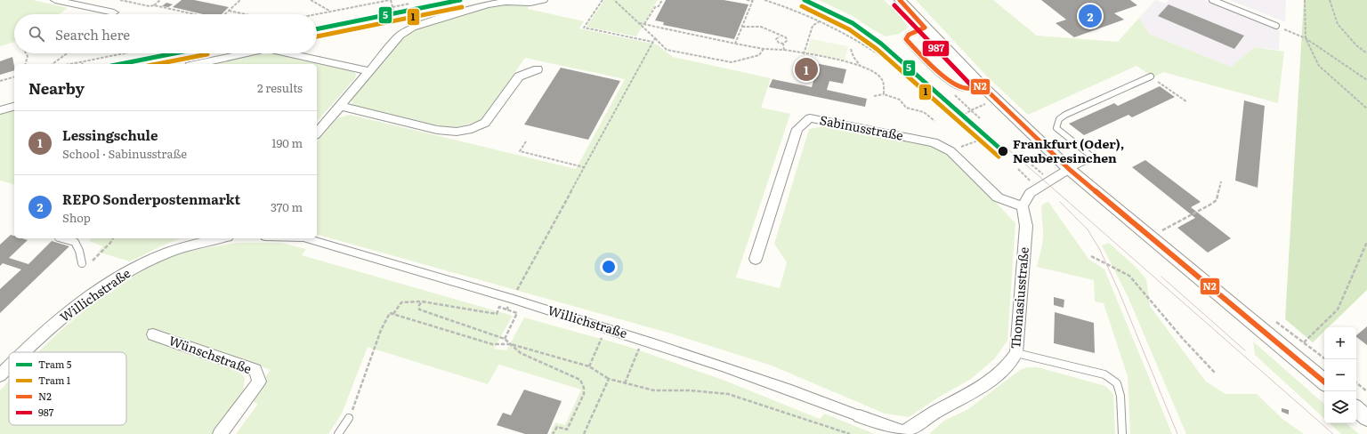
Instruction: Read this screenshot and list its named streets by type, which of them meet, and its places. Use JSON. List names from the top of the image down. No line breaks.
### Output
{"streets":{"street":["Sabinusstraße","Willichstraße","Thomasiusstraße","Wünschstraße"]},"crossings":[["Sabinusstraße","Thomasiusstraße"],["Willichstraße","Thomasiusstraße"]],"places":["Frankfurt (Oder), Neuberesinchen"],"lines":["tram line 5","transit line N2","transit line 987","tram line 1"],"legend":["Tram 5","Tram 1","N2","987"],"page":{"pins":["2","1"],"search":"Search here","heading":["Nearby","2 results"],"list":[{"mark":"1","name":"Lessingschule","note":"School · Sabinusstraße","value":"190 m"},{"mark":"2","name":"REPO Sonderpostenmarkt","note":"Shop","value":"370 m"}],"map_buttons":["+","−"]}}
